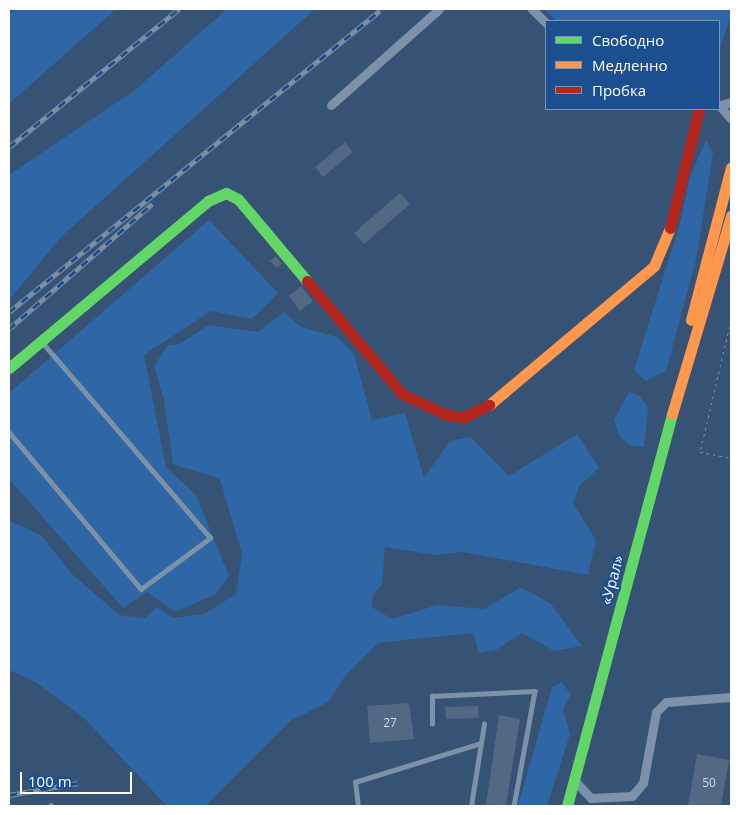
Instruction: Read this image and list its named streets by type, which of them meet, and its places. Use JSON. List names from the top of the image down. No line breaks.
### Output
{"streets":{"main road":["«Урал»"]},"house_numbers":["27","50"],"legend":["Свободно","Медленно","Пробка"],"scale_bar":"100 m"}
